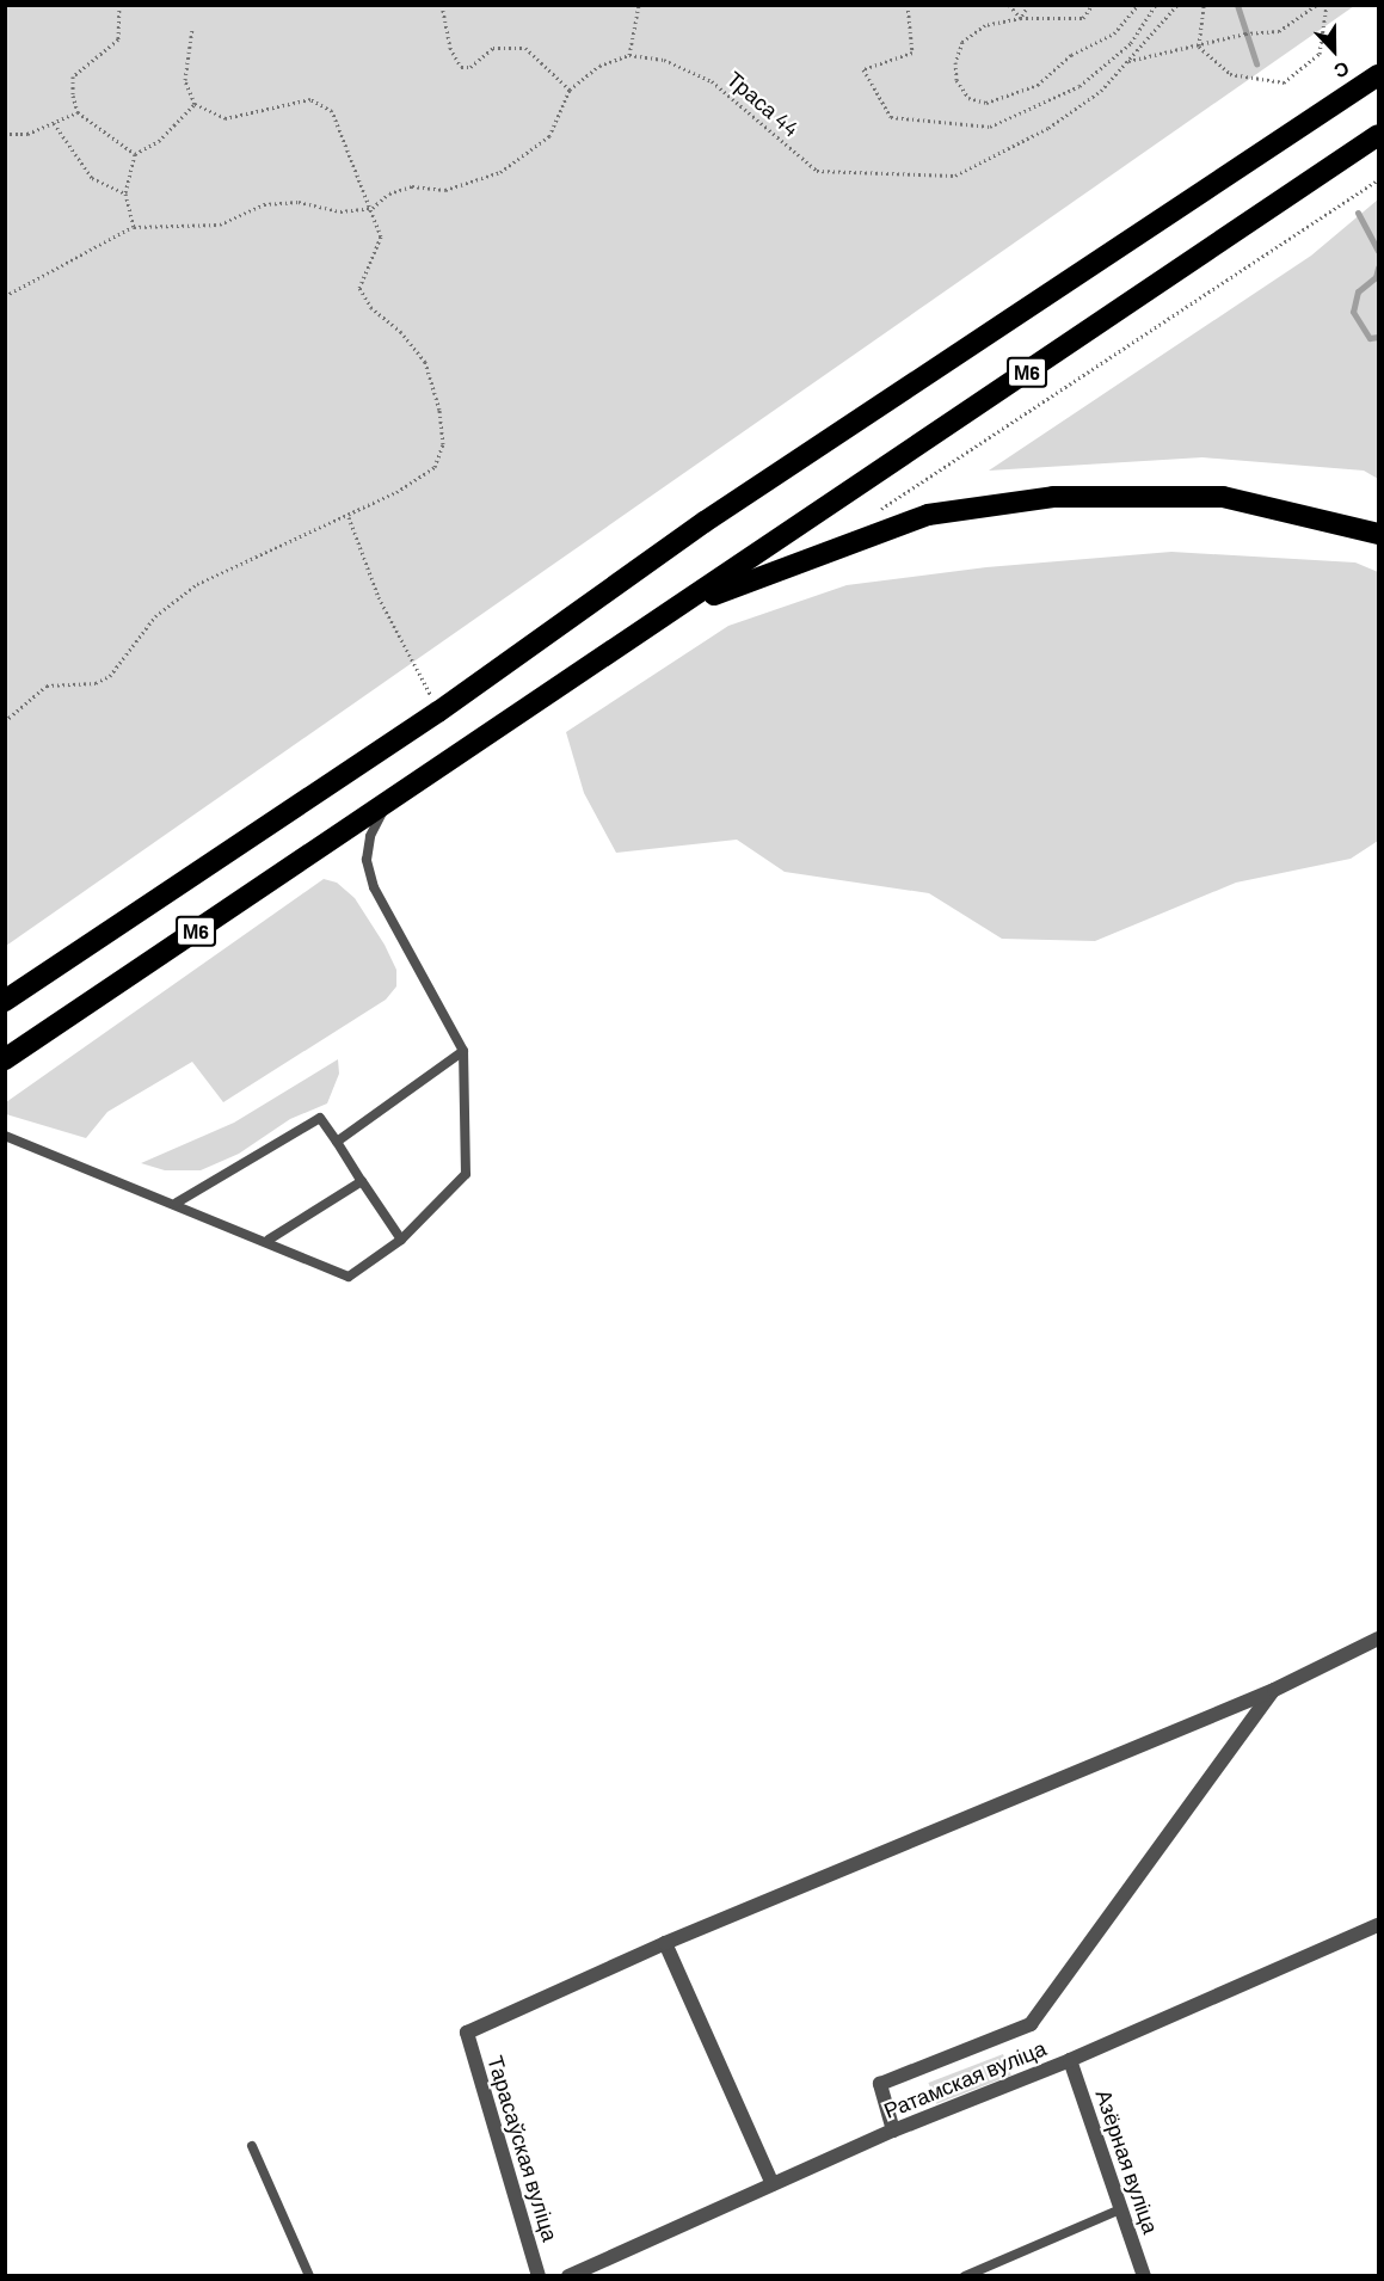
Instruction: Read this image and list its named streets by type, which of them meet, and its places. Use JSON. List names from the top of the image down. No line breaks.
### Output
{"streets":{"highway":["М6"],"street":["Ратамская вуліца","Тарасаўская вуліца","Азёрная вуліца"],"path":["Траса 44"]},"crossings":[["Ратамская вуліца","Азёрная вуліца"]],"north":"bottom"}
